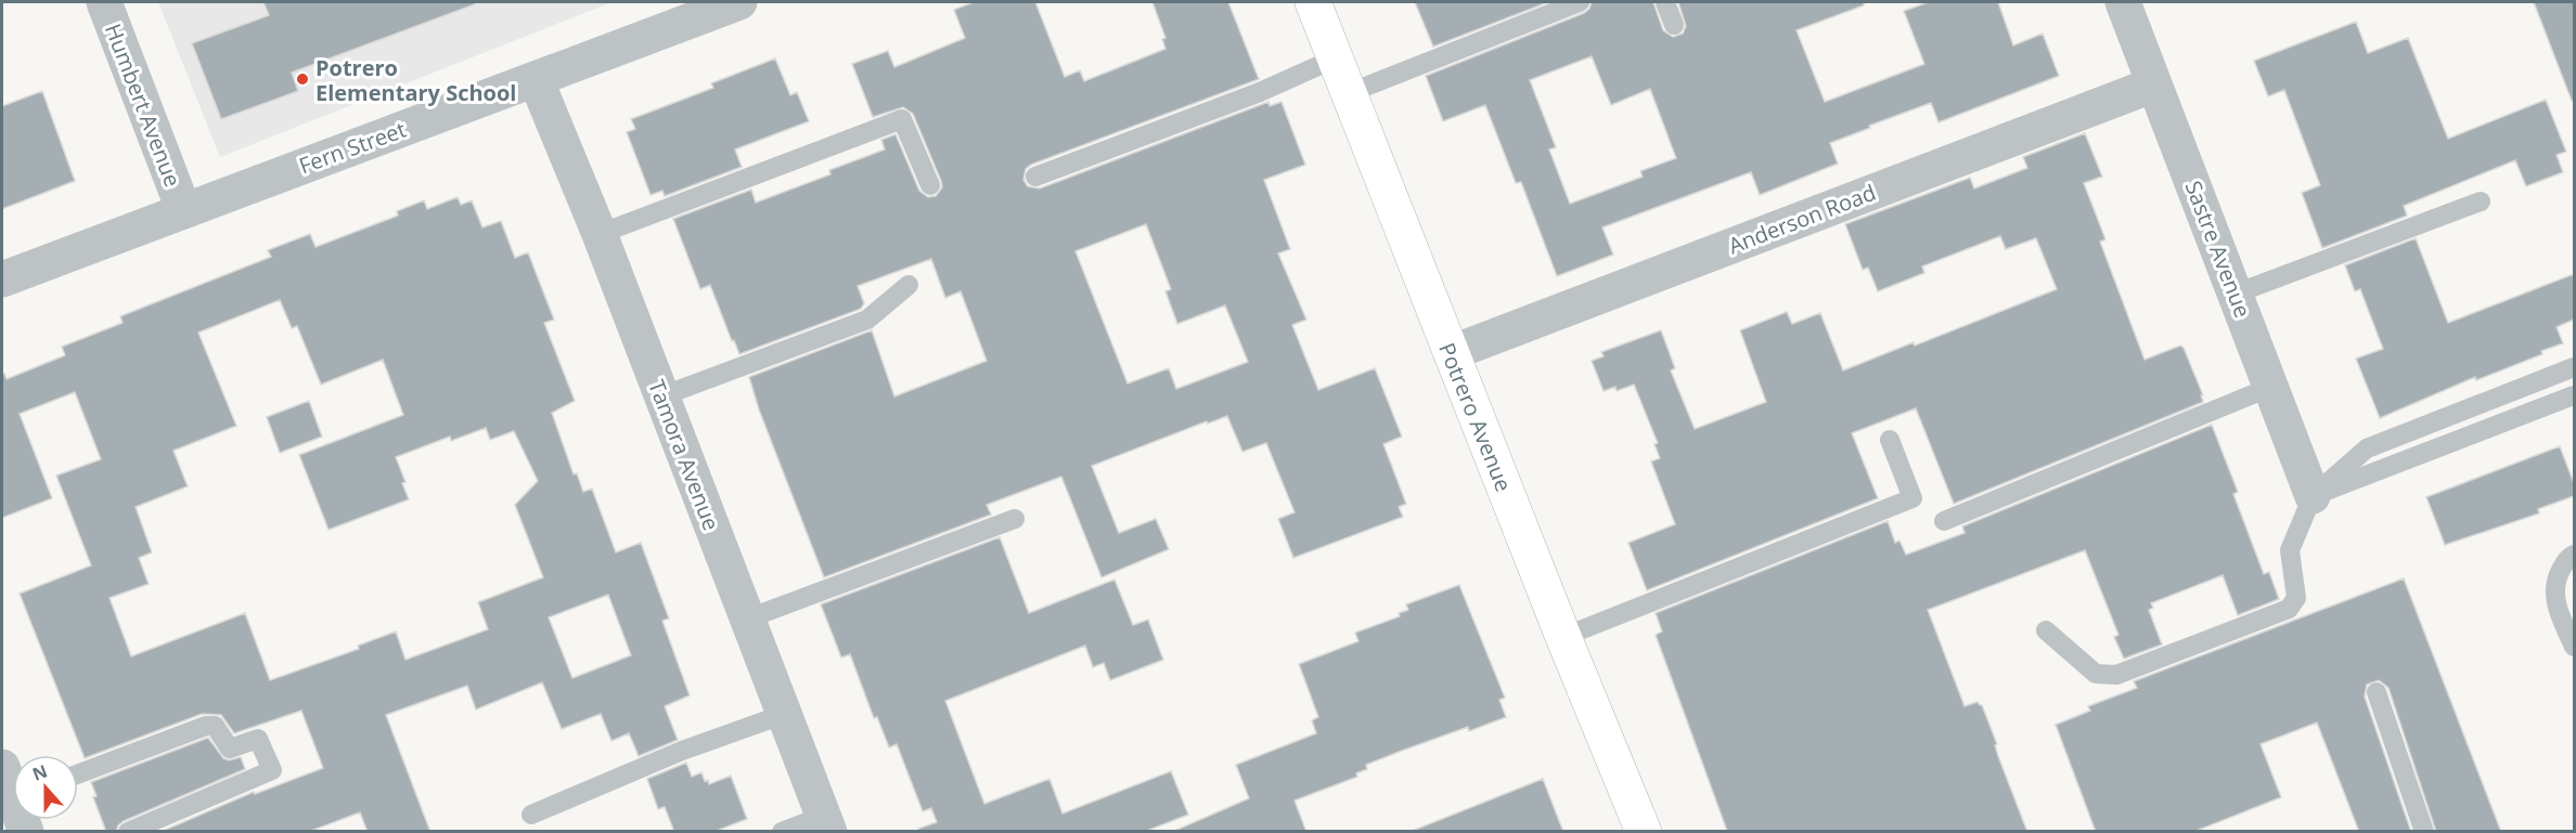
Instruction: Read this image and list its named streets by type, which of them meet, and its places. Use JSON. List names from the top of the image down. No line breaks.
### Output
{"streets":{"street":["Humbert Avenue","Fern Street","Anderson Road","Sastre Avenue","Potrero Avenue","Tamora Avenue"]},"crossings":[["Humbert Avenue","Fern Street"],["Fern Street","Tamora Avenue"],["Anderson Road","Sastre Avenue"],["Anderson Road","Potrero Avenue"]],"places":["Potrero Elementary School"],"north":"top"}
